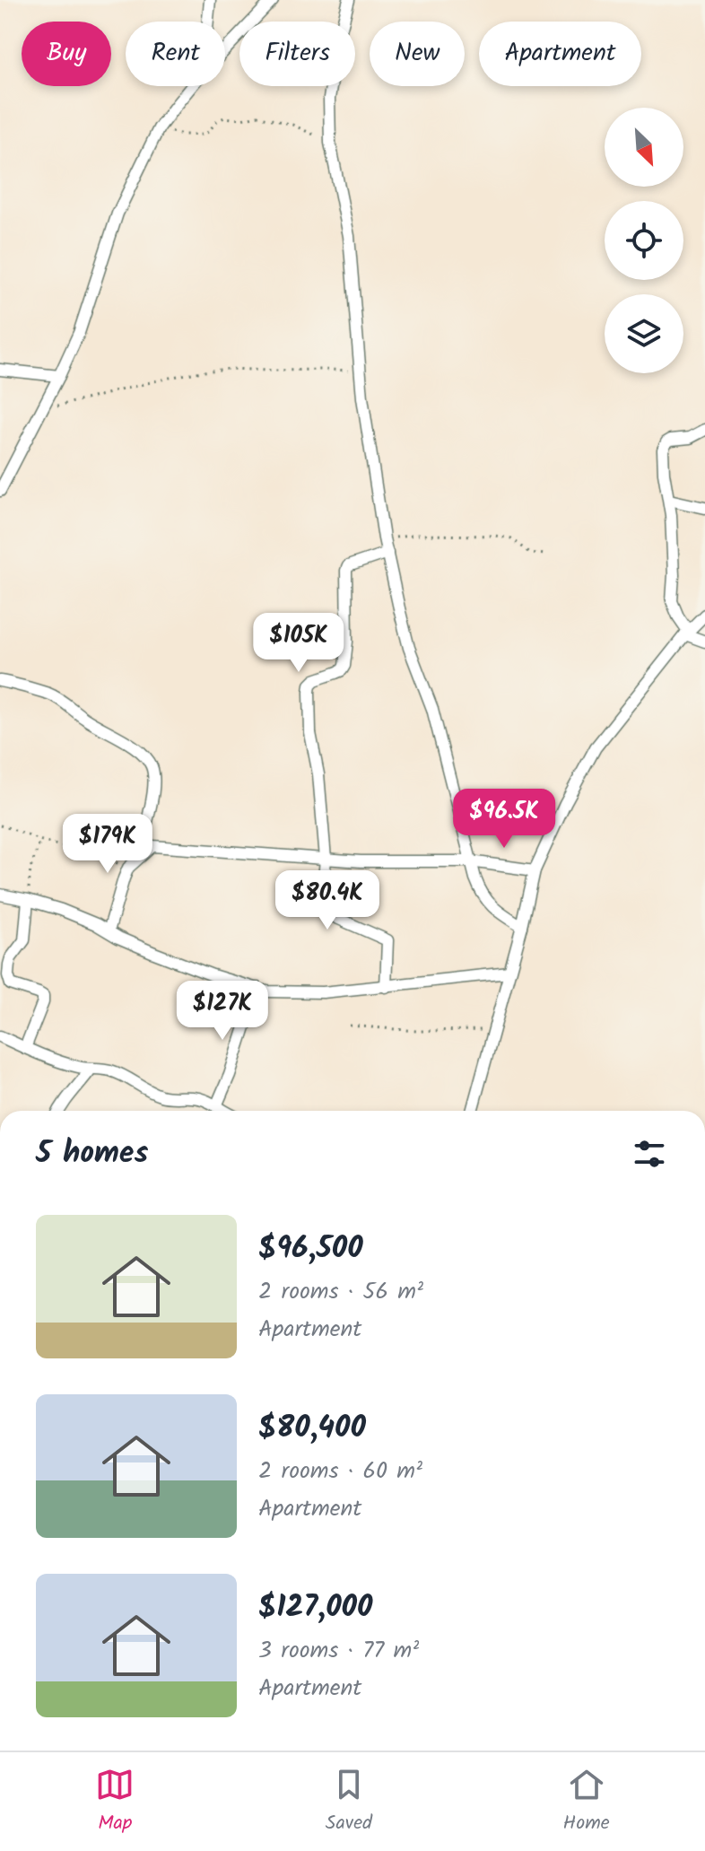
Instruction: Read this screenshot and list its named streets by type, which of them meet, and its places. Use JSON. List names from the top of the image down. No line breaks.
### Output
{"north":"bottom right","page":{"chip":["Buy","Rent","Filters","New","Apartment"],"price":["$105K","$96.5K","$179K","$80.4K","$127K"],"heading":"5 homes","list":[{"name":"$96,500","note":"2 rooms · 56 m² · Apartment"},{"name":"$80,400","note":"2 rooms · 60 m² · Apartment"},{"name":"$127,000","note":"3 rooms · 77 m² · Apartment"}],"tabs":["Map","Saved","Home"]}}
